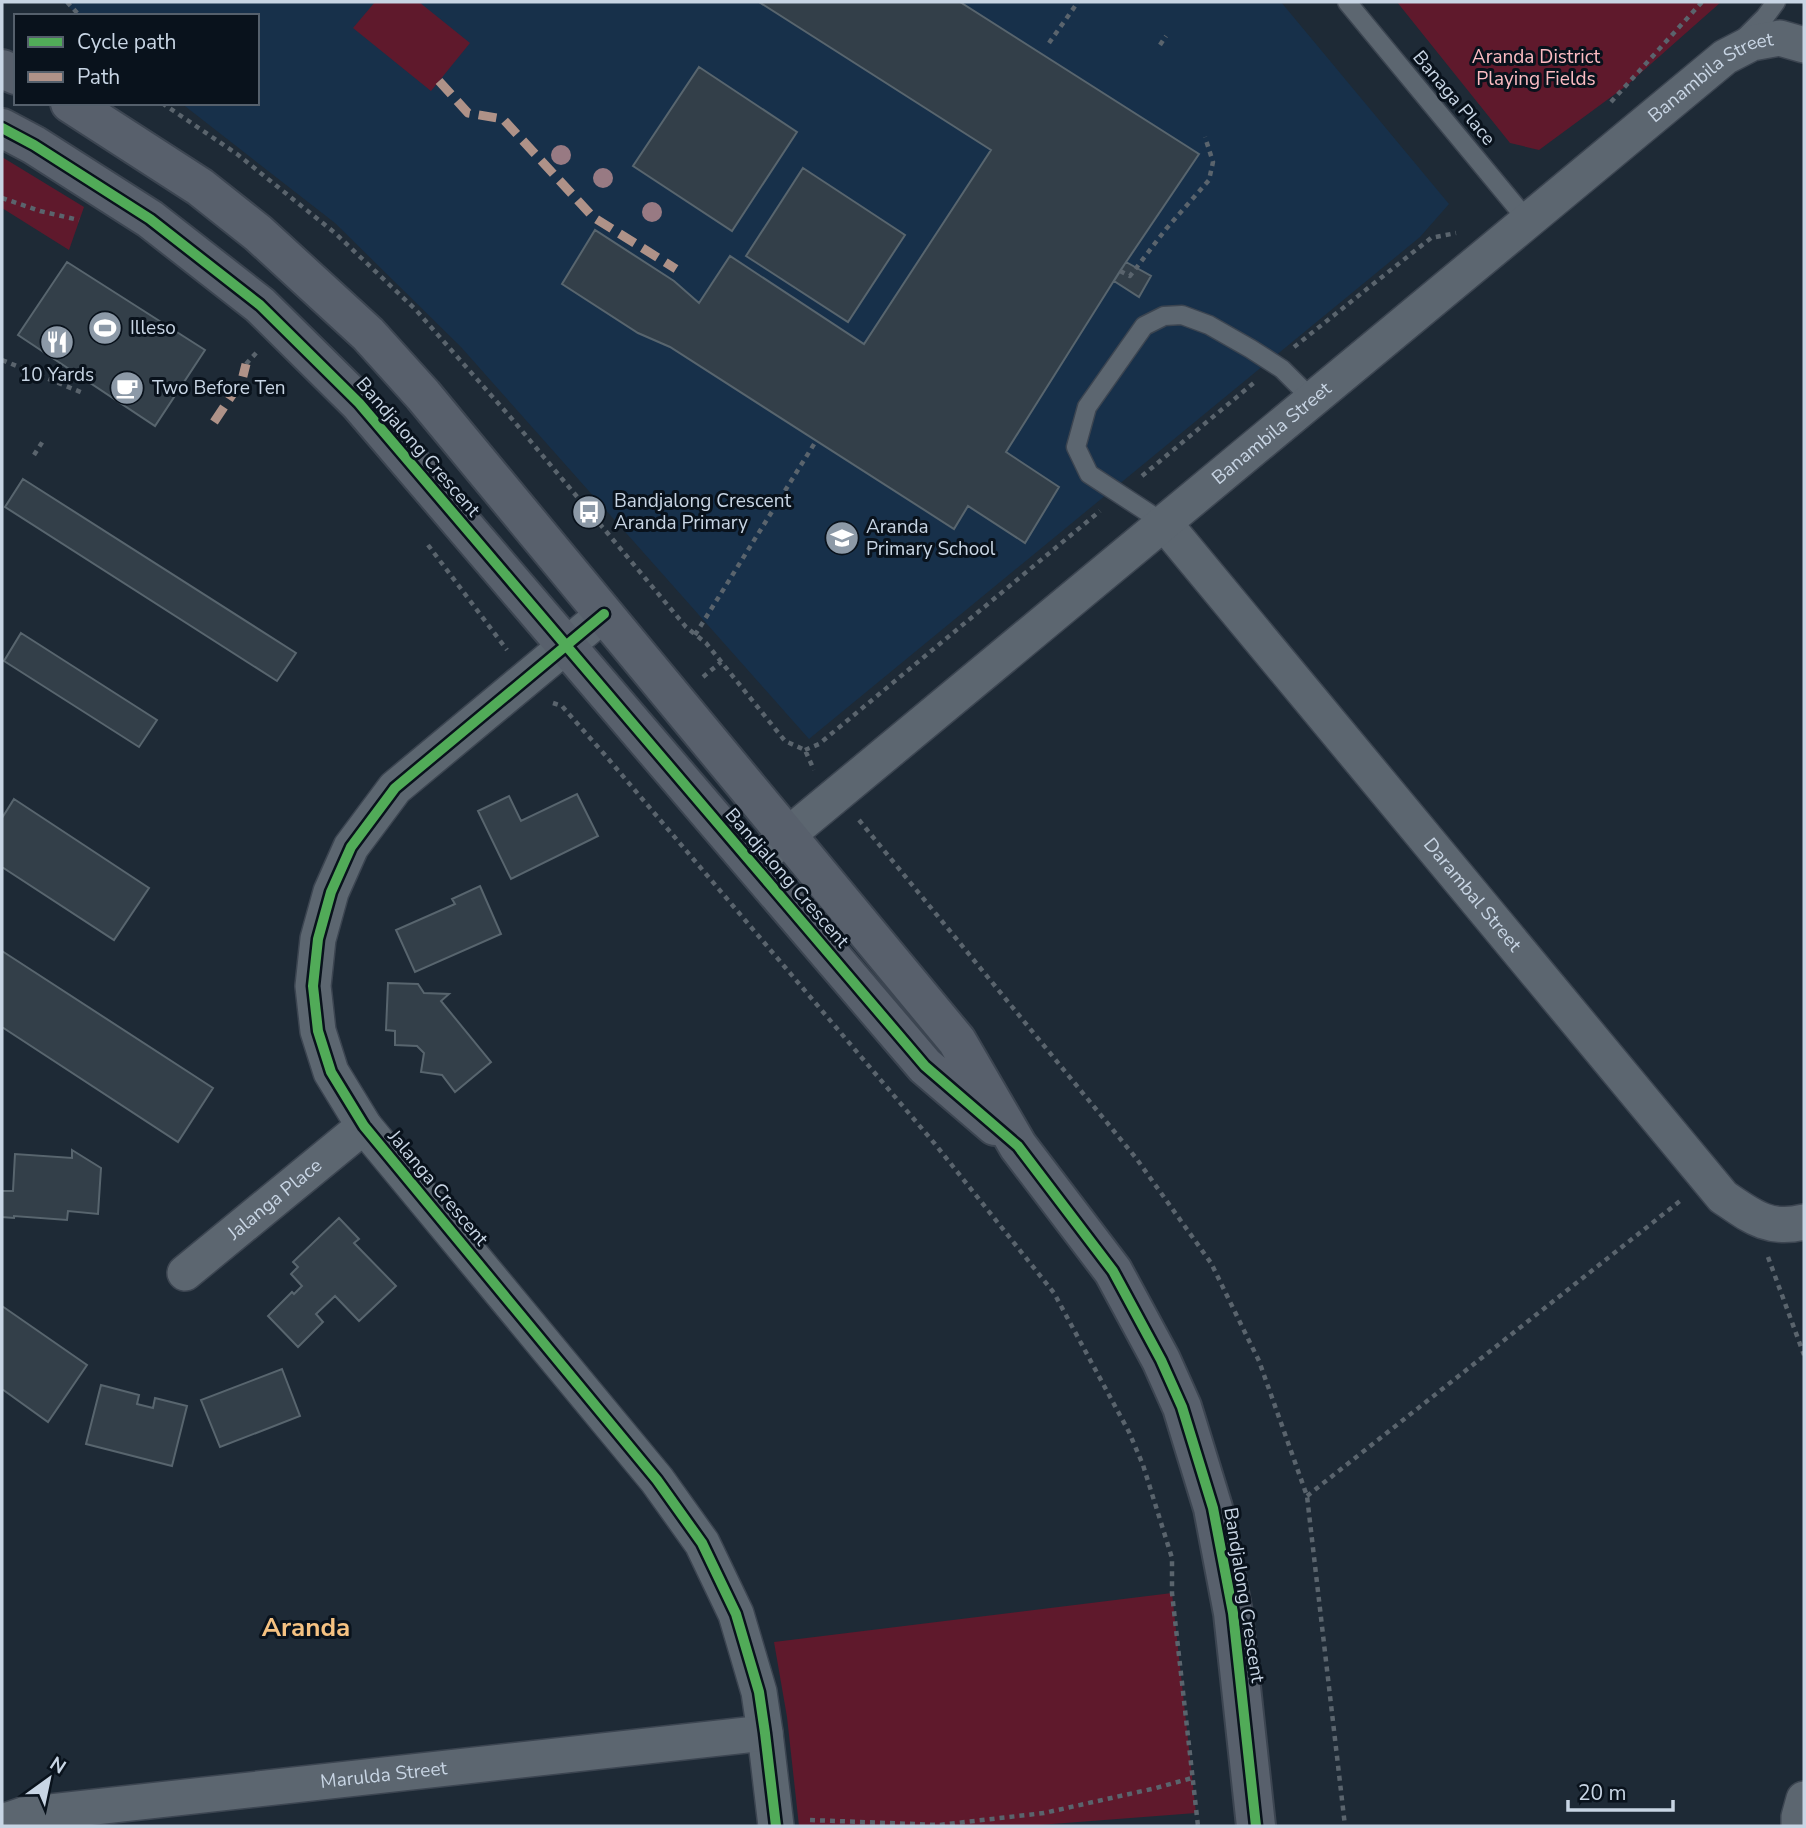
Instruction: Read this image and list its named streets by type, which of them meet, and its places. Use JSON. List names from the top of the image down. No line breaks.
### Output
{"streets":{"street":["Banambila Street","Bandjalong Crescent","Darambal Street","Jalanga Crescent","Jalanga Place","Marulda Street"],"lane":["Banaga Place"]},"crossings":[["Banambila Street","Banaga Place"],["Banambila Street","Bandjalong Crescent"],["Banambila Street","Darambal Street"],["Bandjalong Crescent","Jalanga Crescent"],["Jalanga Crescent","Jalanga Place"],["Jalanga Crescent","Marulda Street"]],"districts":["Aranda"],"parks":["Aranda District Playing Fields"],"places":{"sports":["Illeso"],"restaurant":["10 Yards"],"cafe":["Two Before Ten"],"bus stop":["Bandjalong Crescent Aranda Primary"],"school or university":["Aranda Primary School"]},"legend":["Cycle path","Path"],"scale_bar":"20 m","north":"top right"}
